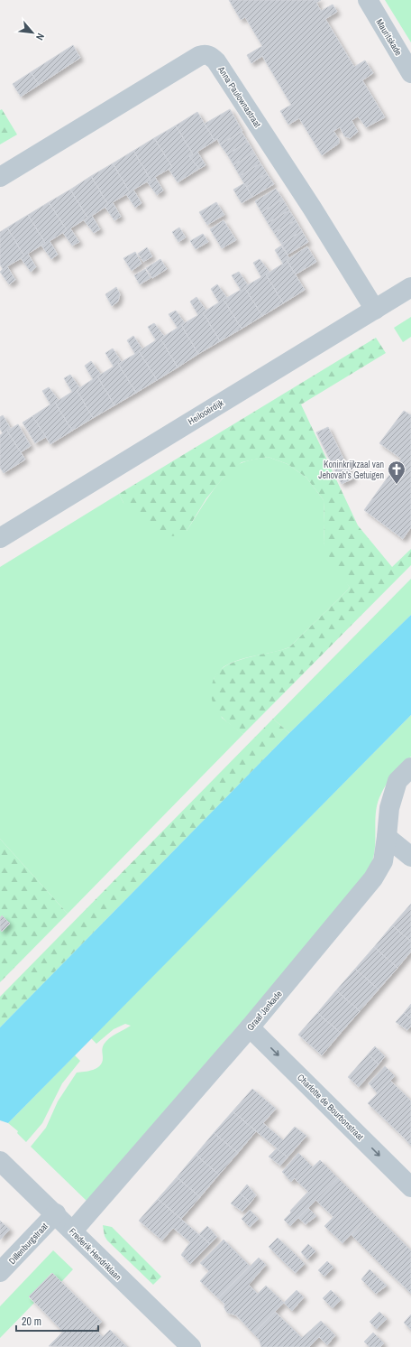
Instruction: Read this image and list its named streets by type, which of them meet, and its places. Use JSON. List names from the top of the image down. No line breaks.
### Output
{"streets":{"street":["Mauritskade","Anna Paulownastraat","Heilooërdijk","Graaf Jankade","Charlotte de Bourbonstraat","Dillenburgstraat","Frederik Hendriklaan"]},"crossings":[["Anna Paulownastraat","Heilooërdijk"],["Graaf Jankade","Charlotte de Bourbonstraat"],["Graaf Jankade","Frederik Hendriklaan"],["Dillenburgstraat","Frederik Hendriklaan"]],"one_way":["Charlotte de Bourbonstraat"],"places":{"church":["Koninkrijkzaal van Jehovah's Getuigen"]},"scale_bar":"20 m","north":"bottom right"}
